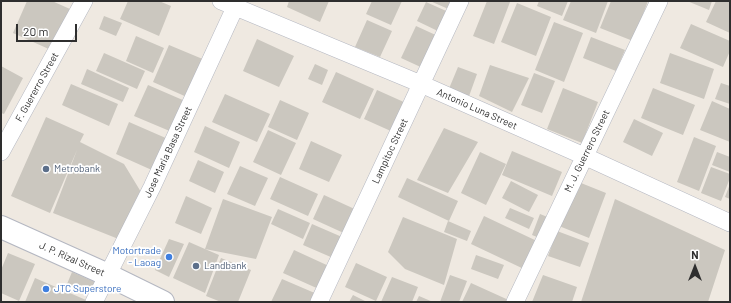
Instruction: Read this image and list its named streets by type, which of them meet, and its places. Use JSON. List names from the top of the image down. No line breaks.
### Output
{"streets":{"main road":["J. P. Rizal Street"],"street":["F. Guererro Street","Antonio Luna Street","Lampitoc Street","M. J. Guerrero Street","Jose Maria Basa Street"]},"crossings":[["Antonio Luna Street","Lampitoc Street"],["Antonio Luna Street","M. J. Guerrero Street"],["Antonio Luna Street","Jose Maria Basa Street"],["Jose Maria Basa Street","J. P. Rizal Street"]],"places":["Metrobank","Motortrade - Laoag","Landbank","JTC Superstore"],"scale_bar":"20 m","north":"top"}
